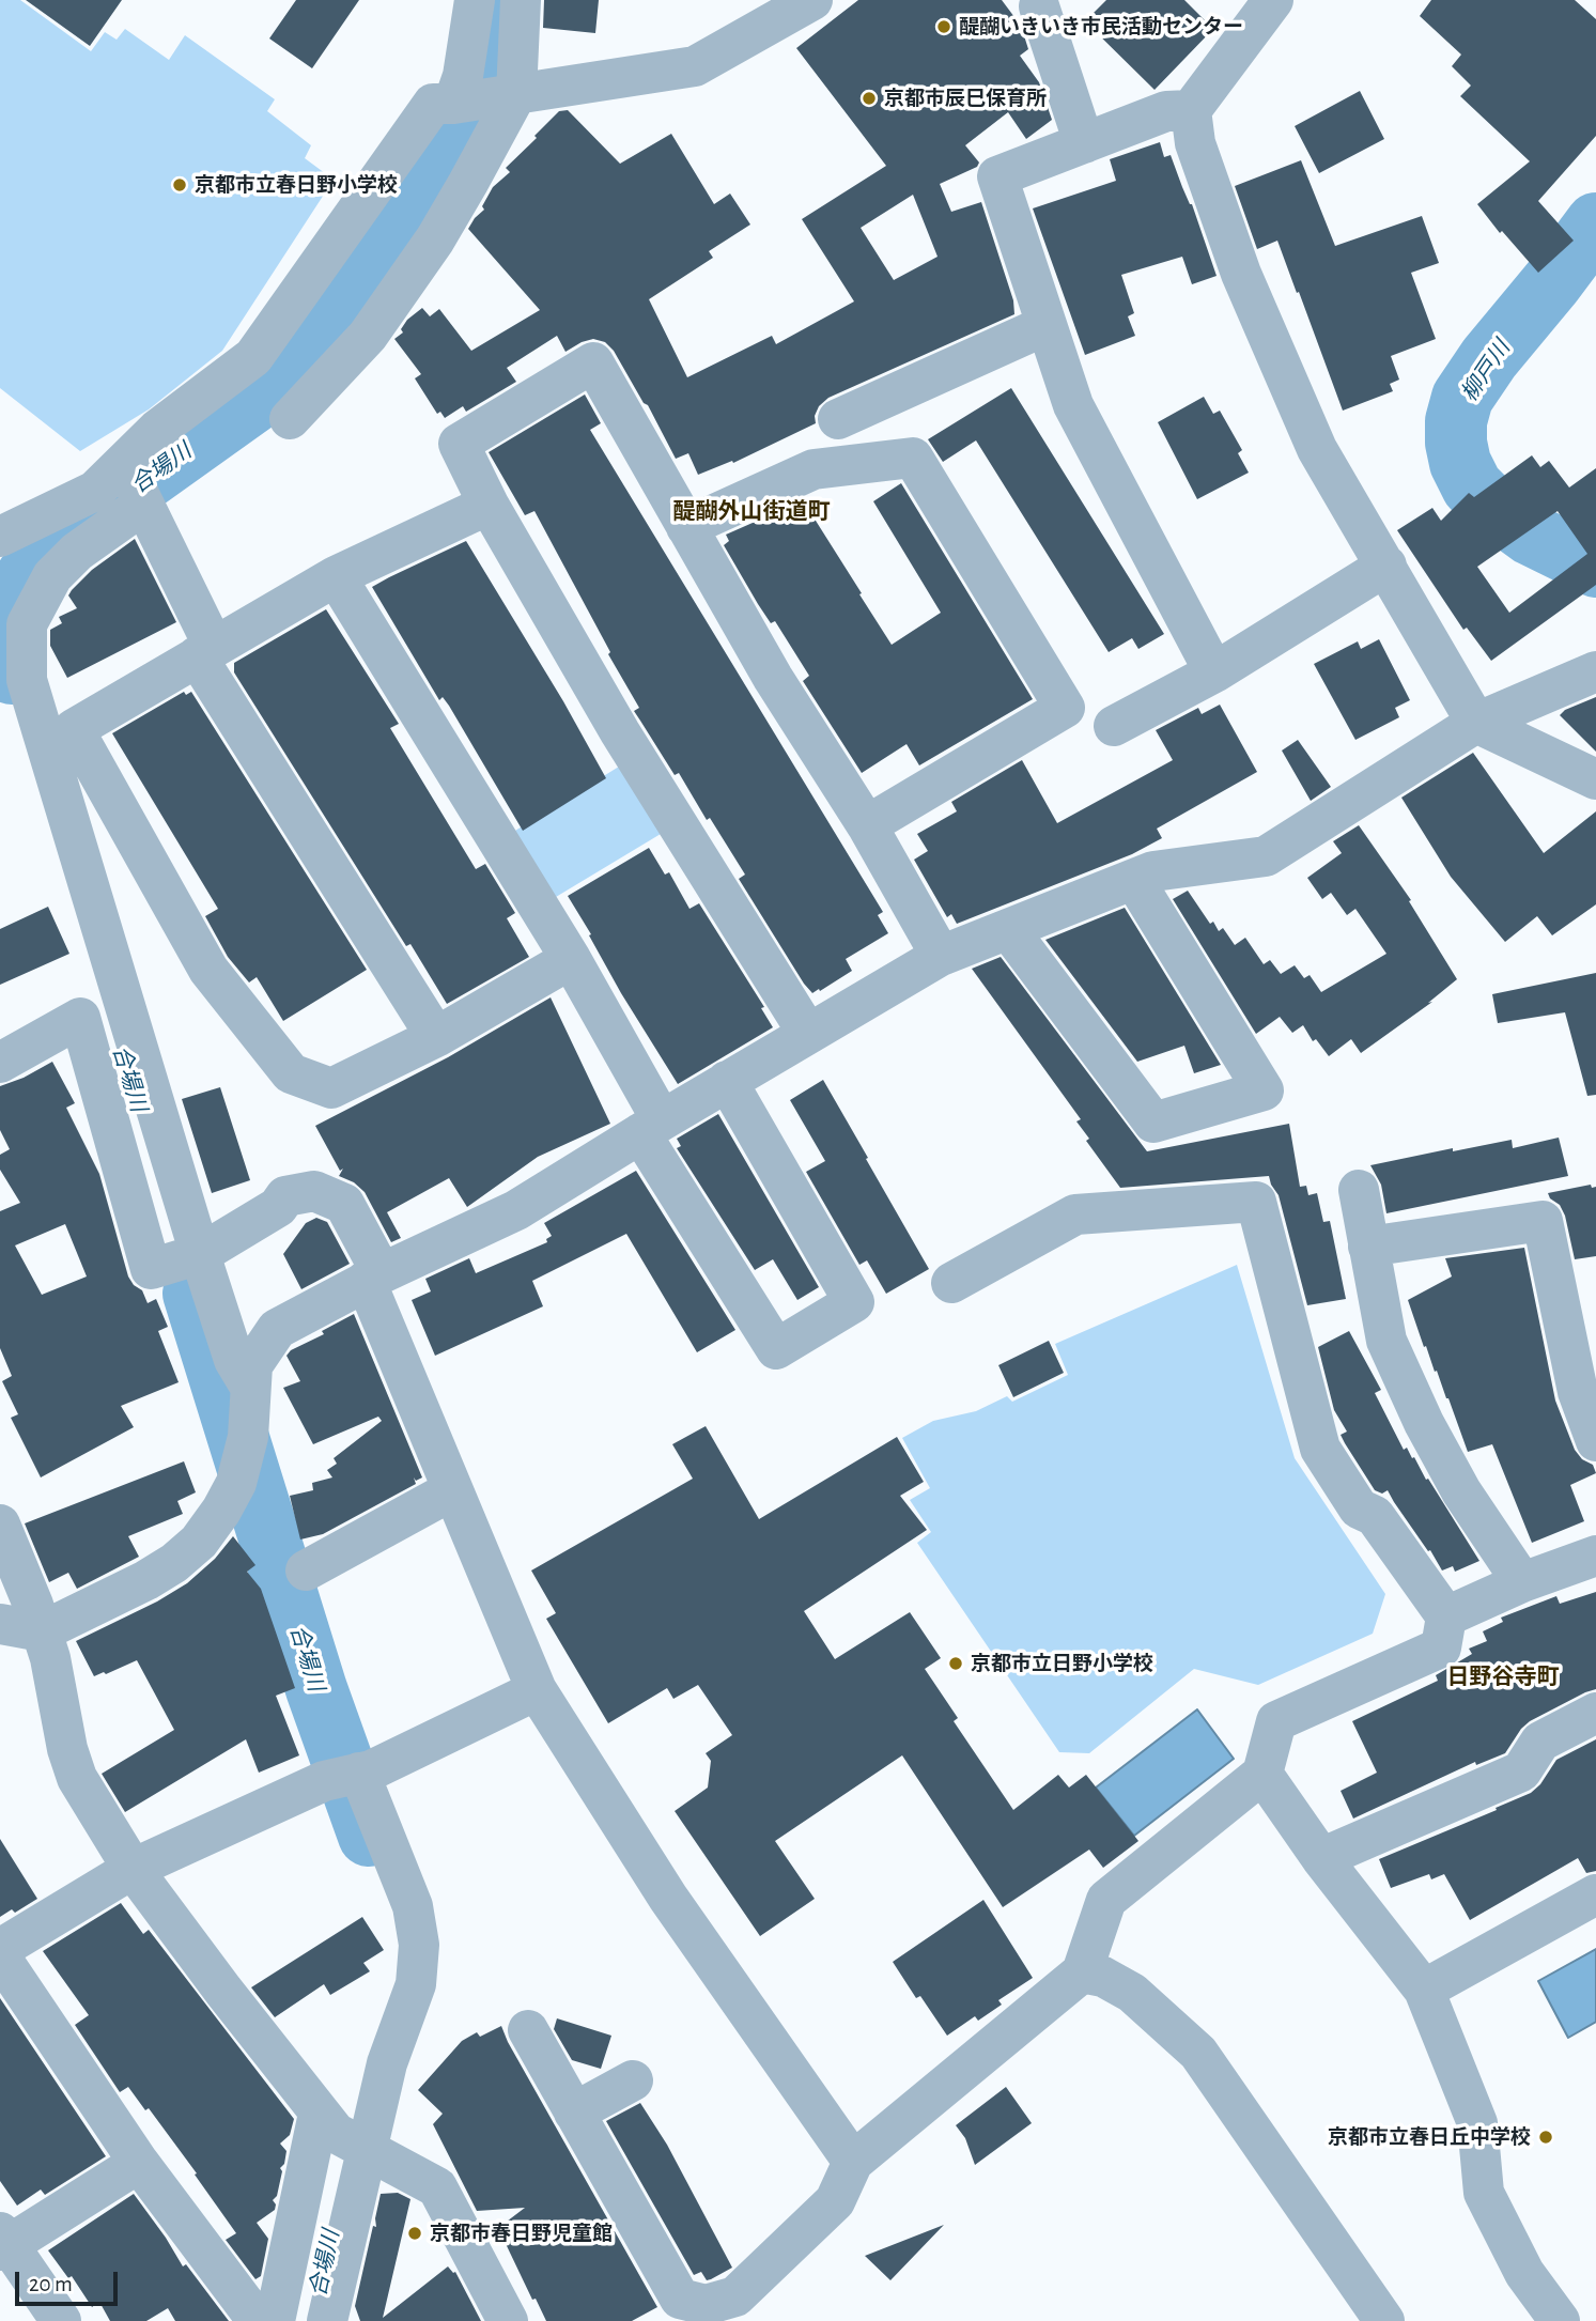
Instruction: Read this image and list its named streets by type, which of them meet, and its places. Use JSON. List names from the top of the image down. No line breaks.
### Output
{"districts":["醍醐外山街道町","日野谷寺町"],"water":["柳戸川","合場川"],"places":["醍醐いきいき市民活動センター","京都市辰巳保育所","京都市立春日野小学校","京都市立日野小学校","京都市立春日丘中学校","京都市春日野児童館"],"scale_bar":"20 m"}
